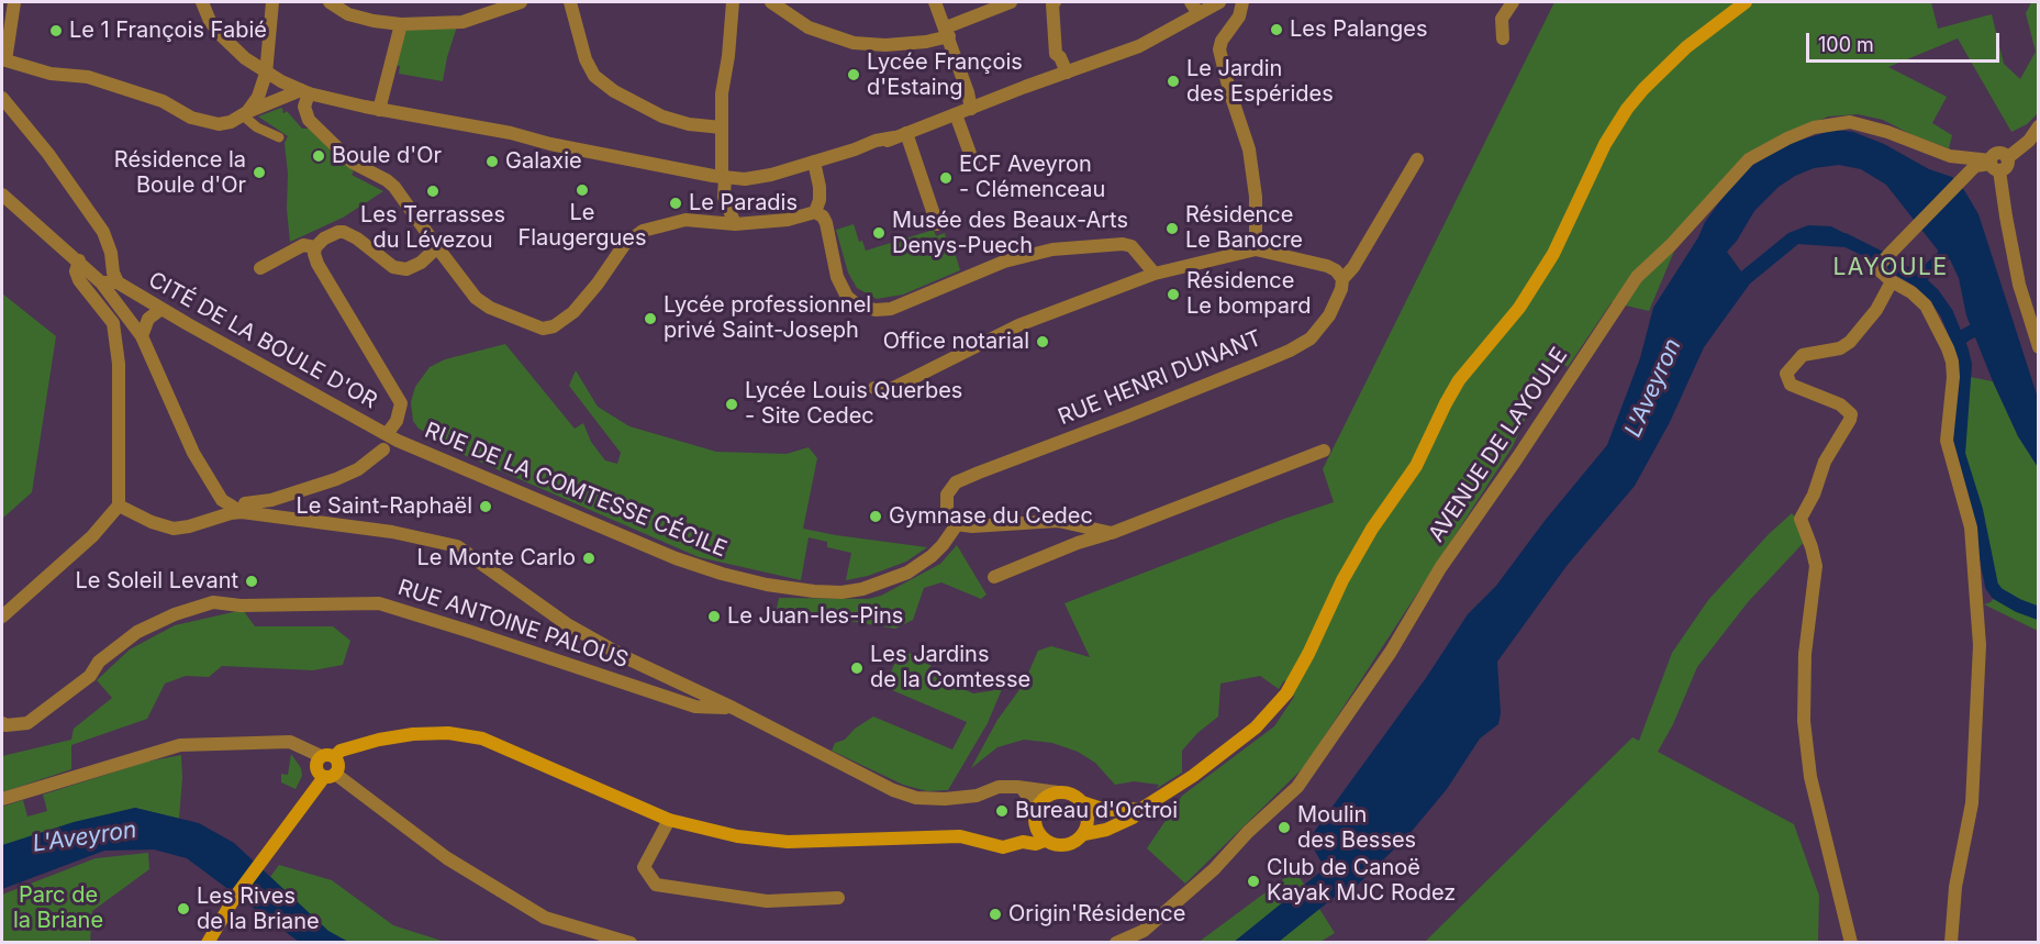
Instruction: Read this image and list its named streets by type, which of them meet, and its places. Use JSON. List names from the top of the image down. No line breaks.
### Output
{"streets":{"street":["CITÉ DE LA BOULE D'OR","RUE HENRI DUNANT","AVENUE DE LAYOULE","RUE DE LA COMTESSE CÉCILE","RUE ANTOINE PALOUS"]},"crossings":[["CITÉ DE LA BOULE D'OR","RUE DE LA COMTESSE CÉCILE"],["RUE HENRI DUNANT","RUE DE LA COMTESSE CÉCILE"]],"districts":["LAYOULE"],"water":["L'Aveyron"],"parks":["Parc de la Briane"],"places":["Les Palanges","Le 1 François Fabié","Lycée François d'Estaing","Le Jardin des Espérides","Boule d'Or","Galaxie","Résidence la Boule d'Or","ECF Aveyron - Clémenceau","Le Flaugergues","Les Terrasses du Lévezou","Le Paradis","Résidence Le Banocre","Musée des Beaux-Arts Denys-Puech","Résidence Le bompard","Lycée professionnel privé Saint-Joseph","Office notarial","Lycée Louis Querbes - Site Cedec","Le Saint-Raphaël","Gymnase du Cedec","Le Monte Carlo","Le Soleil Levant","Le Juan-les-Pins","Les Jardins de la Comtesse","Bureau d'Octroi","Moulin des Besses","Club de Canoë Kayak MJC Rodez","Les Rives de la Briane","Origin'Résidence"],"scale_bar":"100 m"}
